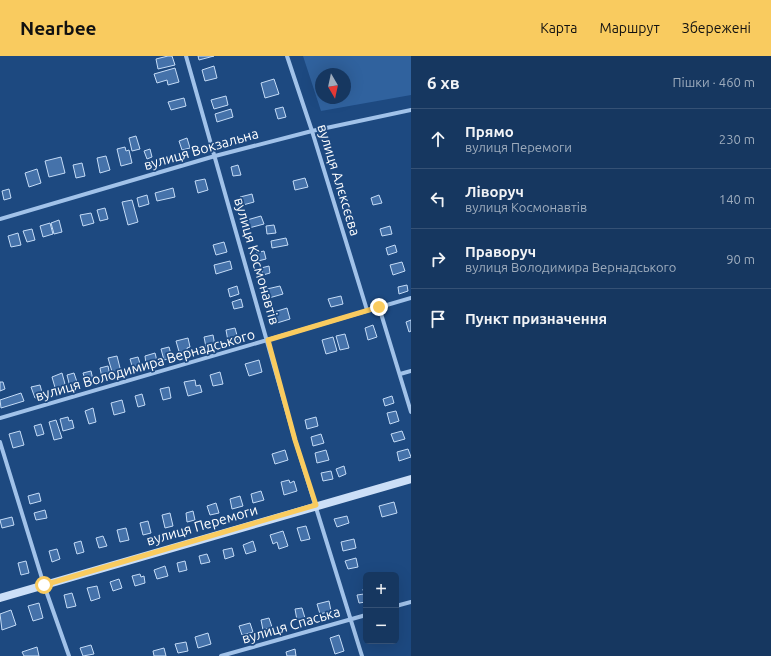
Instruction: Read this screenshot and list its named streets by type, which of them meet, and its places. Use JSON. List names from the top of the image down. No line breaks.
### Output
{"streets":{"main road":["вулиця Перемоги"],"street":["вулиця Вокзальна","вулиця Алєксєєва","вулиця Космонавтів","вулиця Володимира Вернадського","вулиця Спаська"]},"crossings":[["вулиця Вокзальна","вулиця Алєксєєва"],["вулиця Вокзальна","вулиця Космонавтів"],["вулиця Алєксєєва","вулиця Володимира Вернадського"],["вулиця Космонавтів","вулиця Володимира Вернадського"],["вулиця Космонавтів","вулиця Перемоги"],["вулиця Космонавтів","вулиця Спаська"]],"north":"bottom","page":{"header":"Nearbee","nav":["Карта","Маршрут","Збережені"],"heading":["6 хв","Пішки · 460 m"],"list":[["Прямо","вулиця Перемоги","230 m"],["Ліворуч","вулиця Космонавтів","140 m"],["Праворуч","вулиця Володимира Вернадського","90 m"],"Пункт призначення"],"map_buttons":["+","−"]}}
